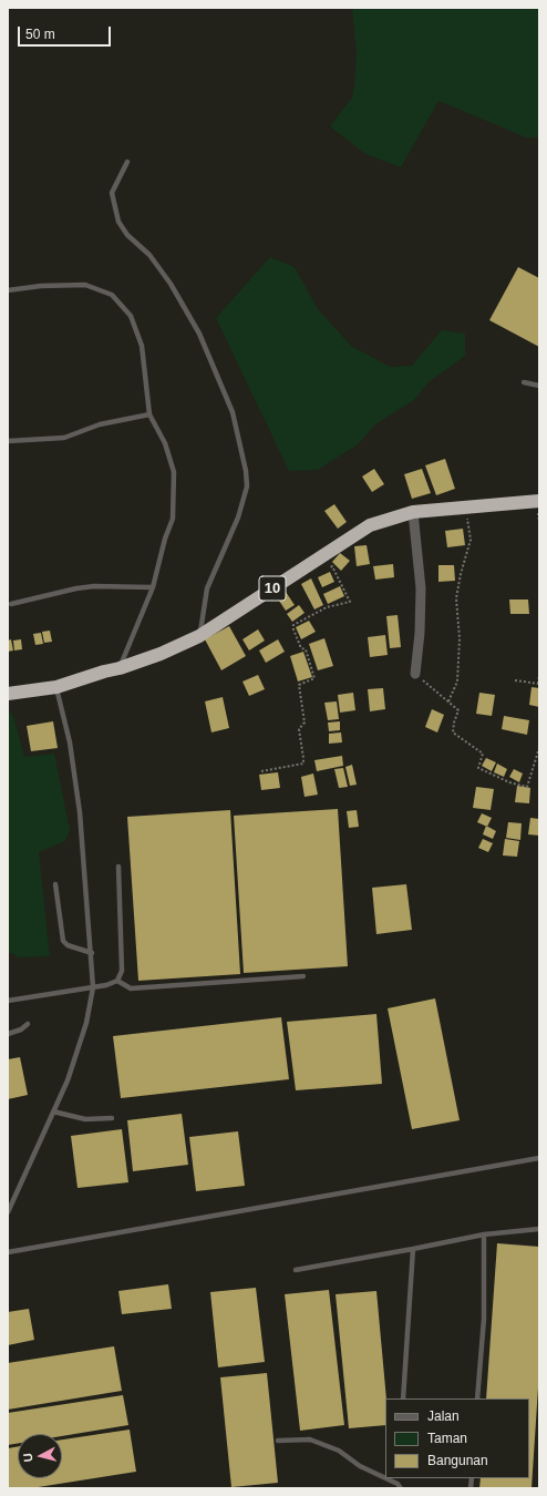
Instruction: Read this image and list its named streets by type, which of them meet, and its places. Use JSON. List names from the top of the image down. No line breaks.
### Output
{"streets":{"highway":["10"]},"legend":["Jalan","Taman","Bangunan"],"scale_bar":"50 m","north":"left"}
